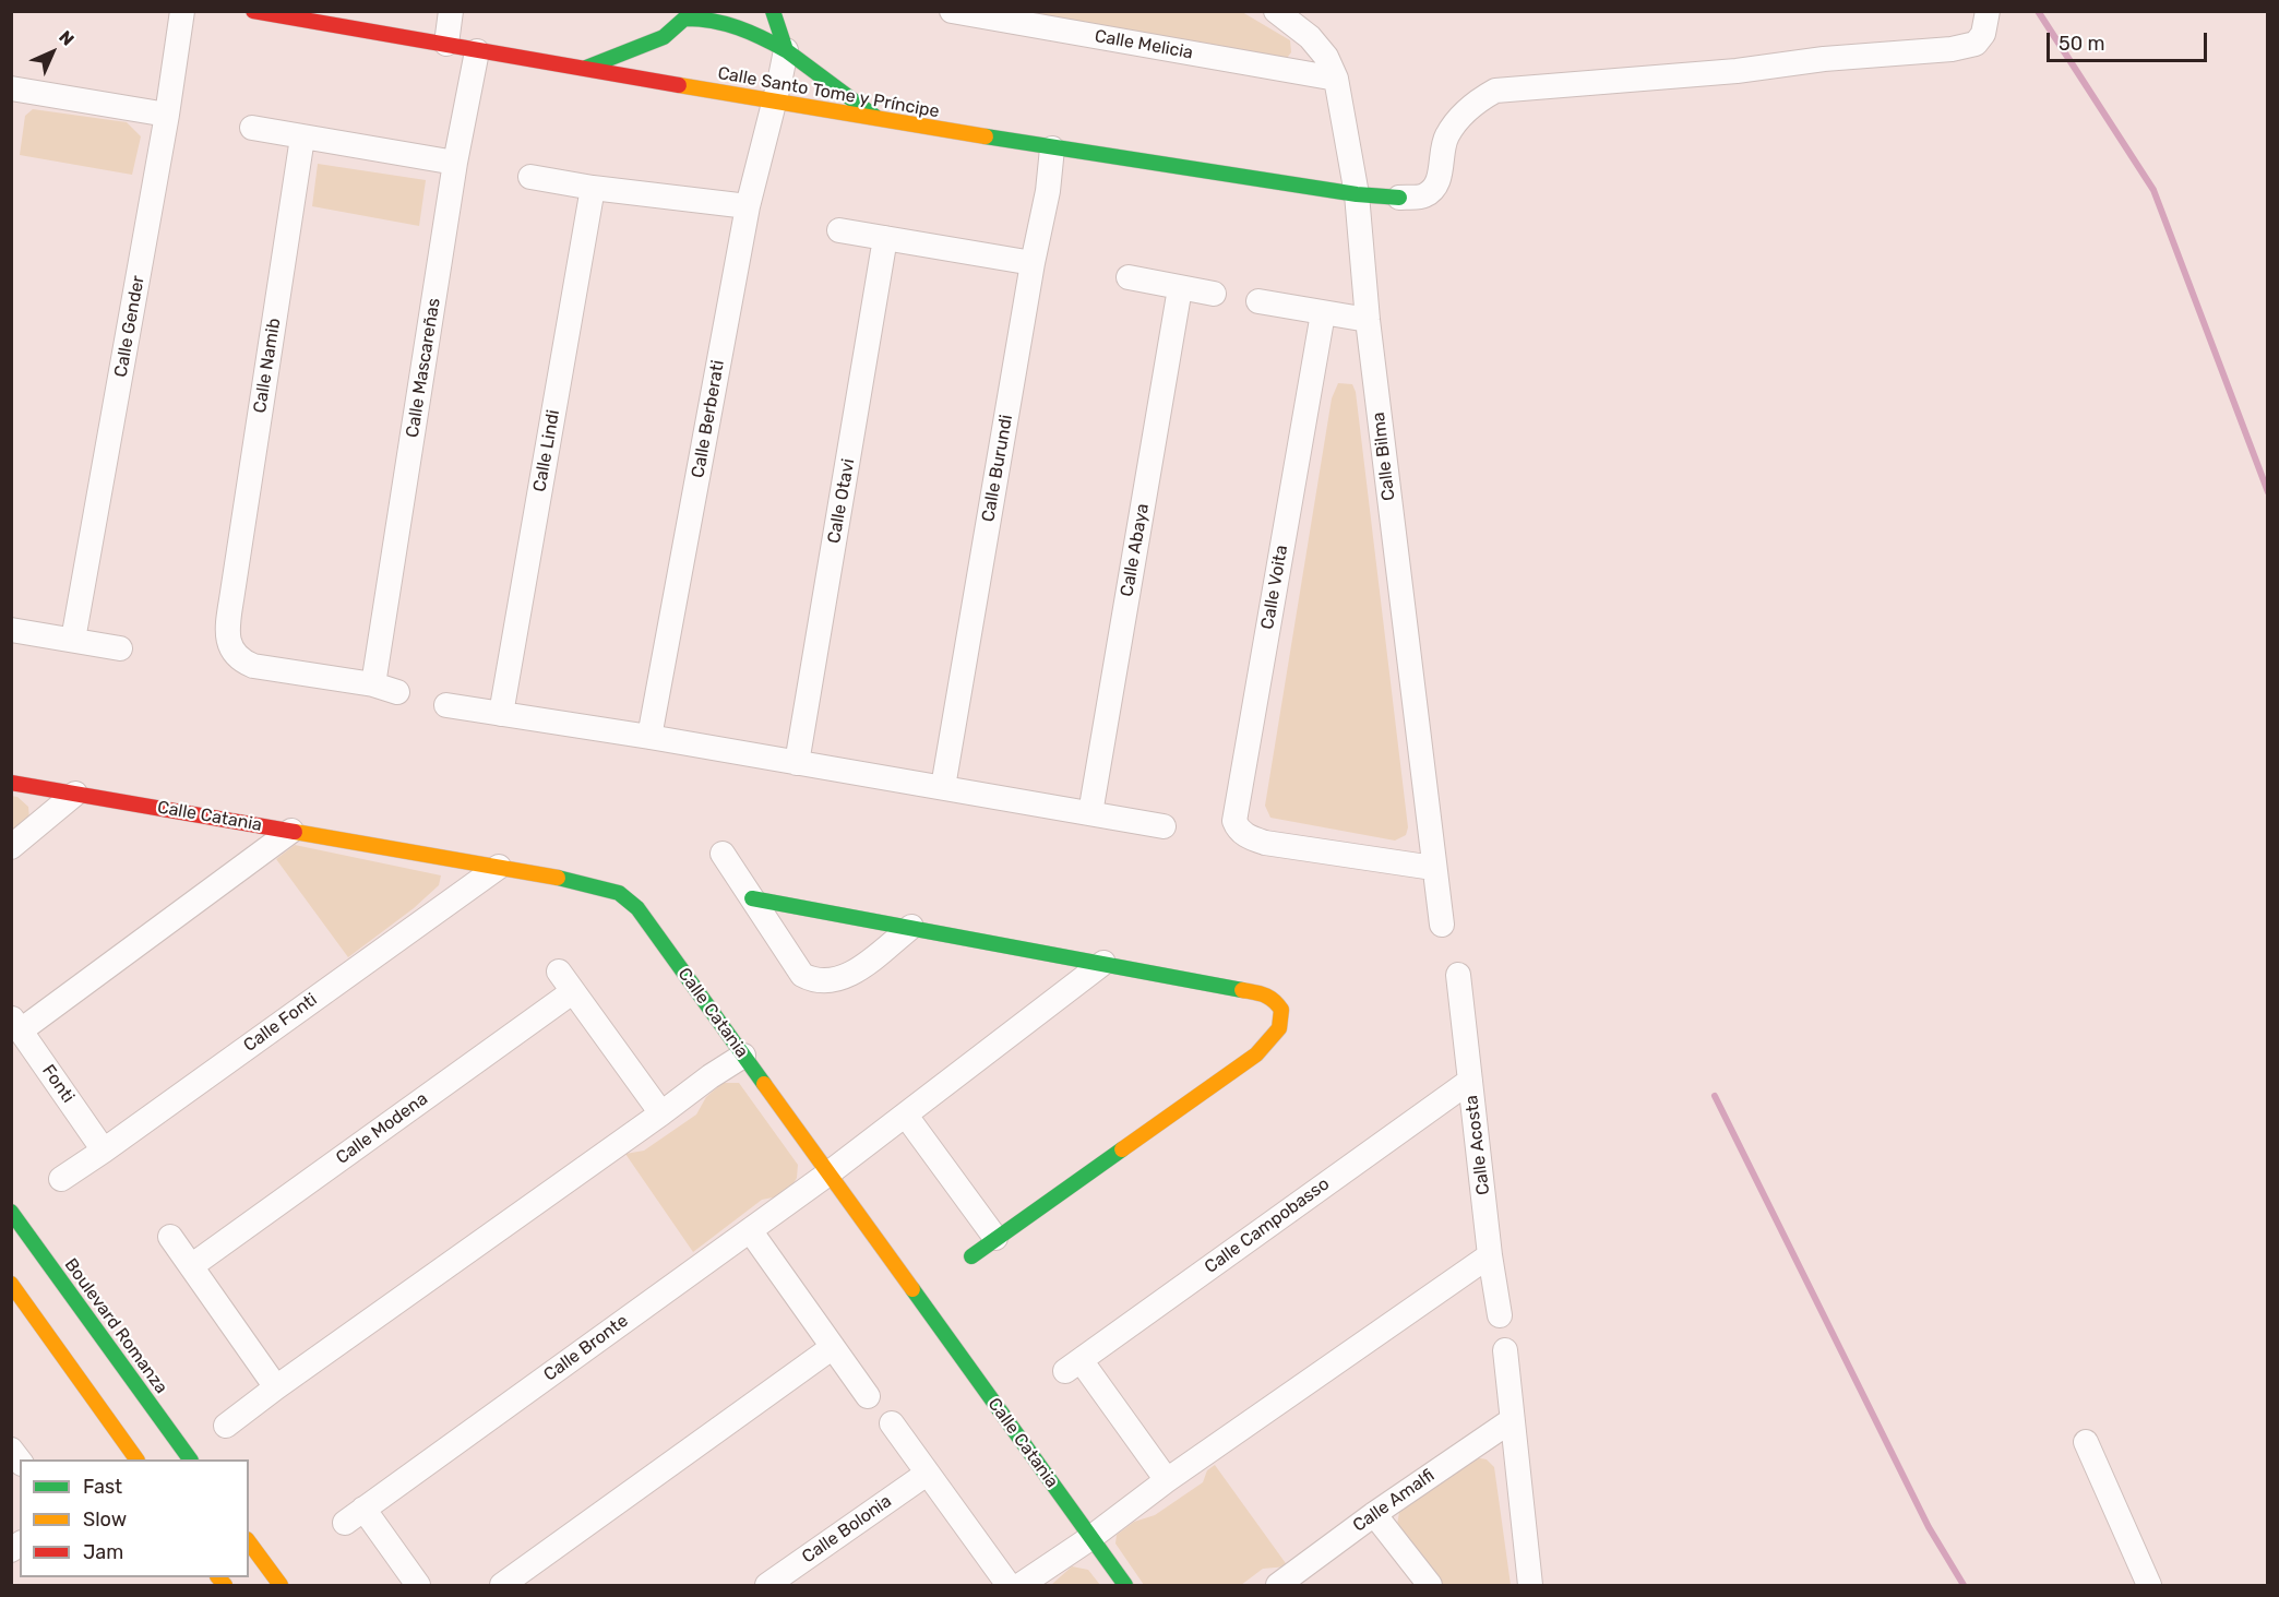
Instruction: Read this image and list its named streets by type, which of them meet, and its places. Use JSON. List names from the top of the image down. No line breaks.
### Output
{"streets":{"street":["Calle Melicia","Calle Santo Tome y Príncipe","Calle Gender","Calle Namib","Calle Mascareñas","Calle Berberati","Calle Lindi","Calle Bilma","Calle Burundi","Calle Otavi","Calle Abaya","Calle Voita","Calle Catania","Calle Fonti","Fonti","Calle Modena","Calle Acosta","Calle Campobasso","Boulevard Romanza","Calle Bronte","Calle Amalfi","Calle Bolonia"]},"crossings":[["Calle Melicia","Calle Bilma"],["Calle Santo Tome y Príncipe","Calle Mascareñas"],["Calle Santo Tome y Príncipe","Calle Berberati"],["Calle Santo Tome y Príncipe","Calle Bilma"],["Calle Santo Tome y Príncipe","Calle Burundi"],["Calle Namib","Calle Mascareñas"],["Calle Bilma","Calle Voita"],["Calle Catania","Calle Fonti"],["Calle Catania","Calle Bronte"],["Calle Fonti","Fonti"],["Calle Acosta","Calle Campobasso"]],"legend":["Fast","Slow","Jam"],"scale_bar":"50 m","north":"top right"}
